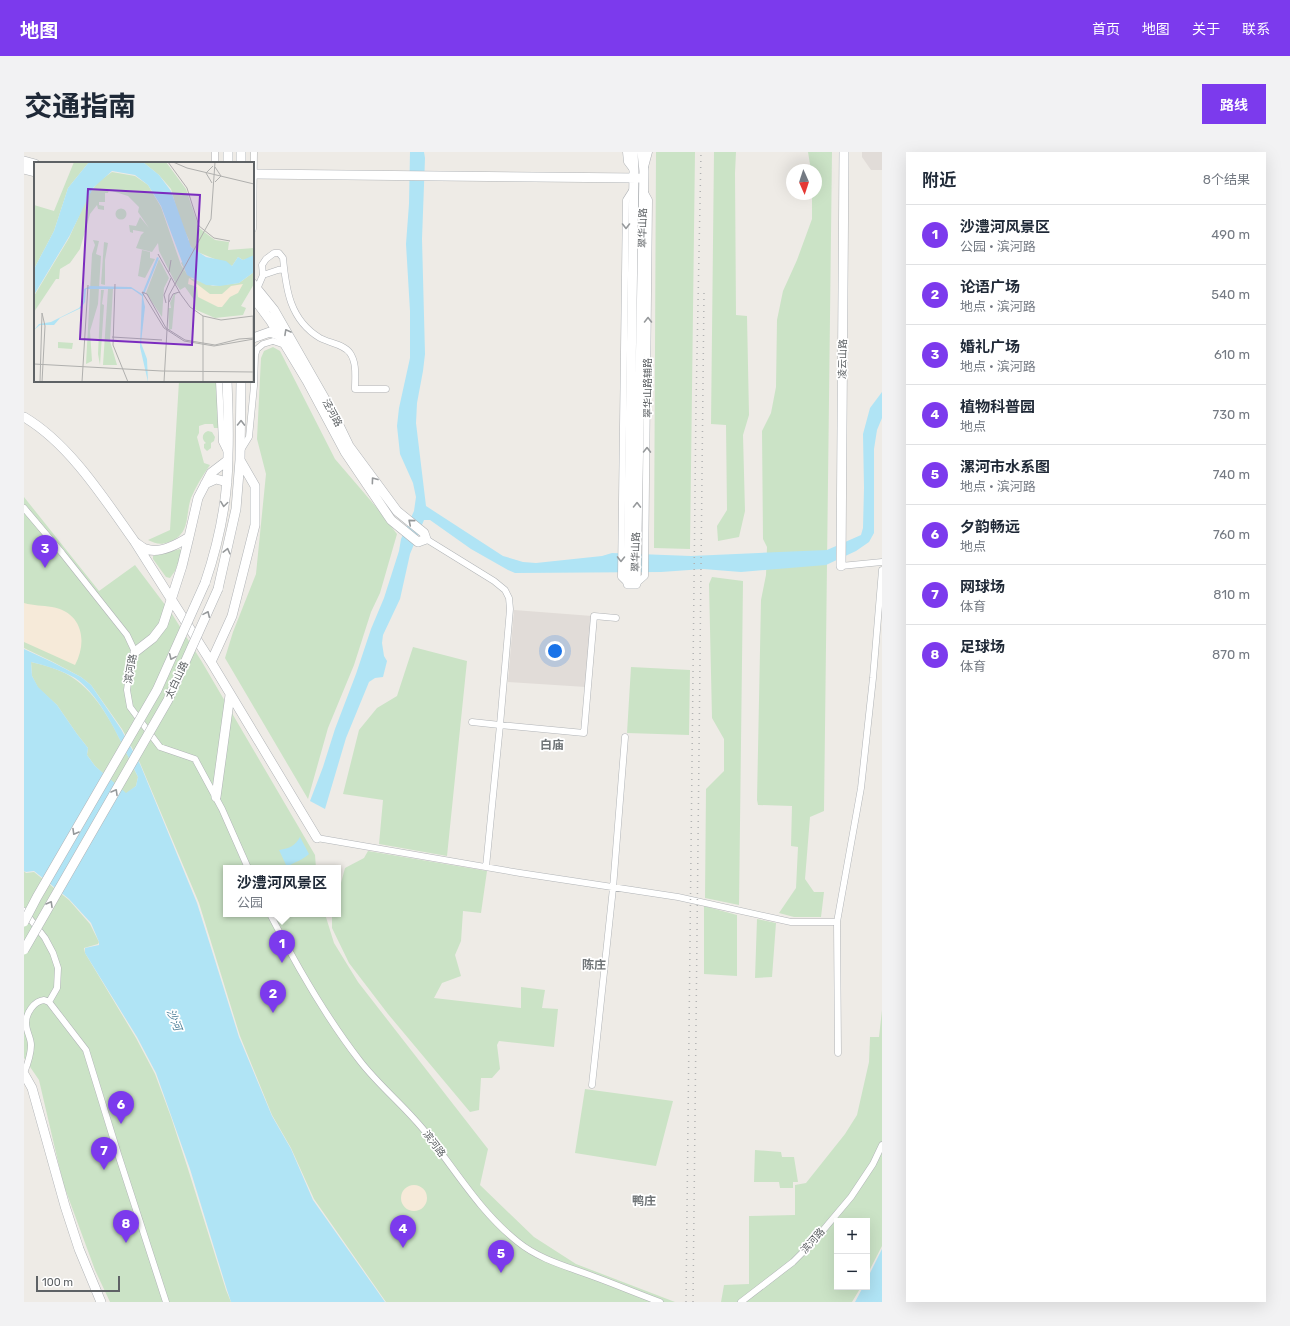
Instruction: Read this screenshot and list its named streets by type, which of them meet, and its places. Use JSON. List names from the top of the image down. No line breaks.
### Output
{"streets":{"street":["翠华山路","凌云山路","泾河路","滨河路","太白山路"]},"districts":["白庙","陈庄","鸭庄"],"water":["沙河"],"scale_bar":"100 m","north":"bottom","page":{"header":"地图","nav":["首页","地图","关于","联系"],"title":"交通指南","buttons":"路线","heading":["附近","8个结果"],"list":[{"mark":"1","name":"沙澧河风景区","note":"公园 · 滨河路","value":"490 m"},{"mark":"2","name":"论语广场","note":"地点 · 滨河路","value":"540 m"},{"mark":"3","name":"婚礼广场","note":"地点 · 滨河路","value":"610 m"},{"mark":"4","name":"植物科普园","note":"地点","value":"730 m"},{"mark":"5","name":"漯河市水系图","note":"地点 · 滨河路","value":"740 m"},{"mark":"6","name":"夕韵畅远","note":"地点","value":"760 m"},{"mark":"7","name":"网球场","note":"体育","value":"810 m"},{"mark":"8","name":"足球场","note":"体育","value":"870 m"}],"pins":["3","1","2","6","7","8","4","5"],"popup":["沙澧河风景区","公园"],"map_buttons":["+","−"],"scale":"100 m"}}
